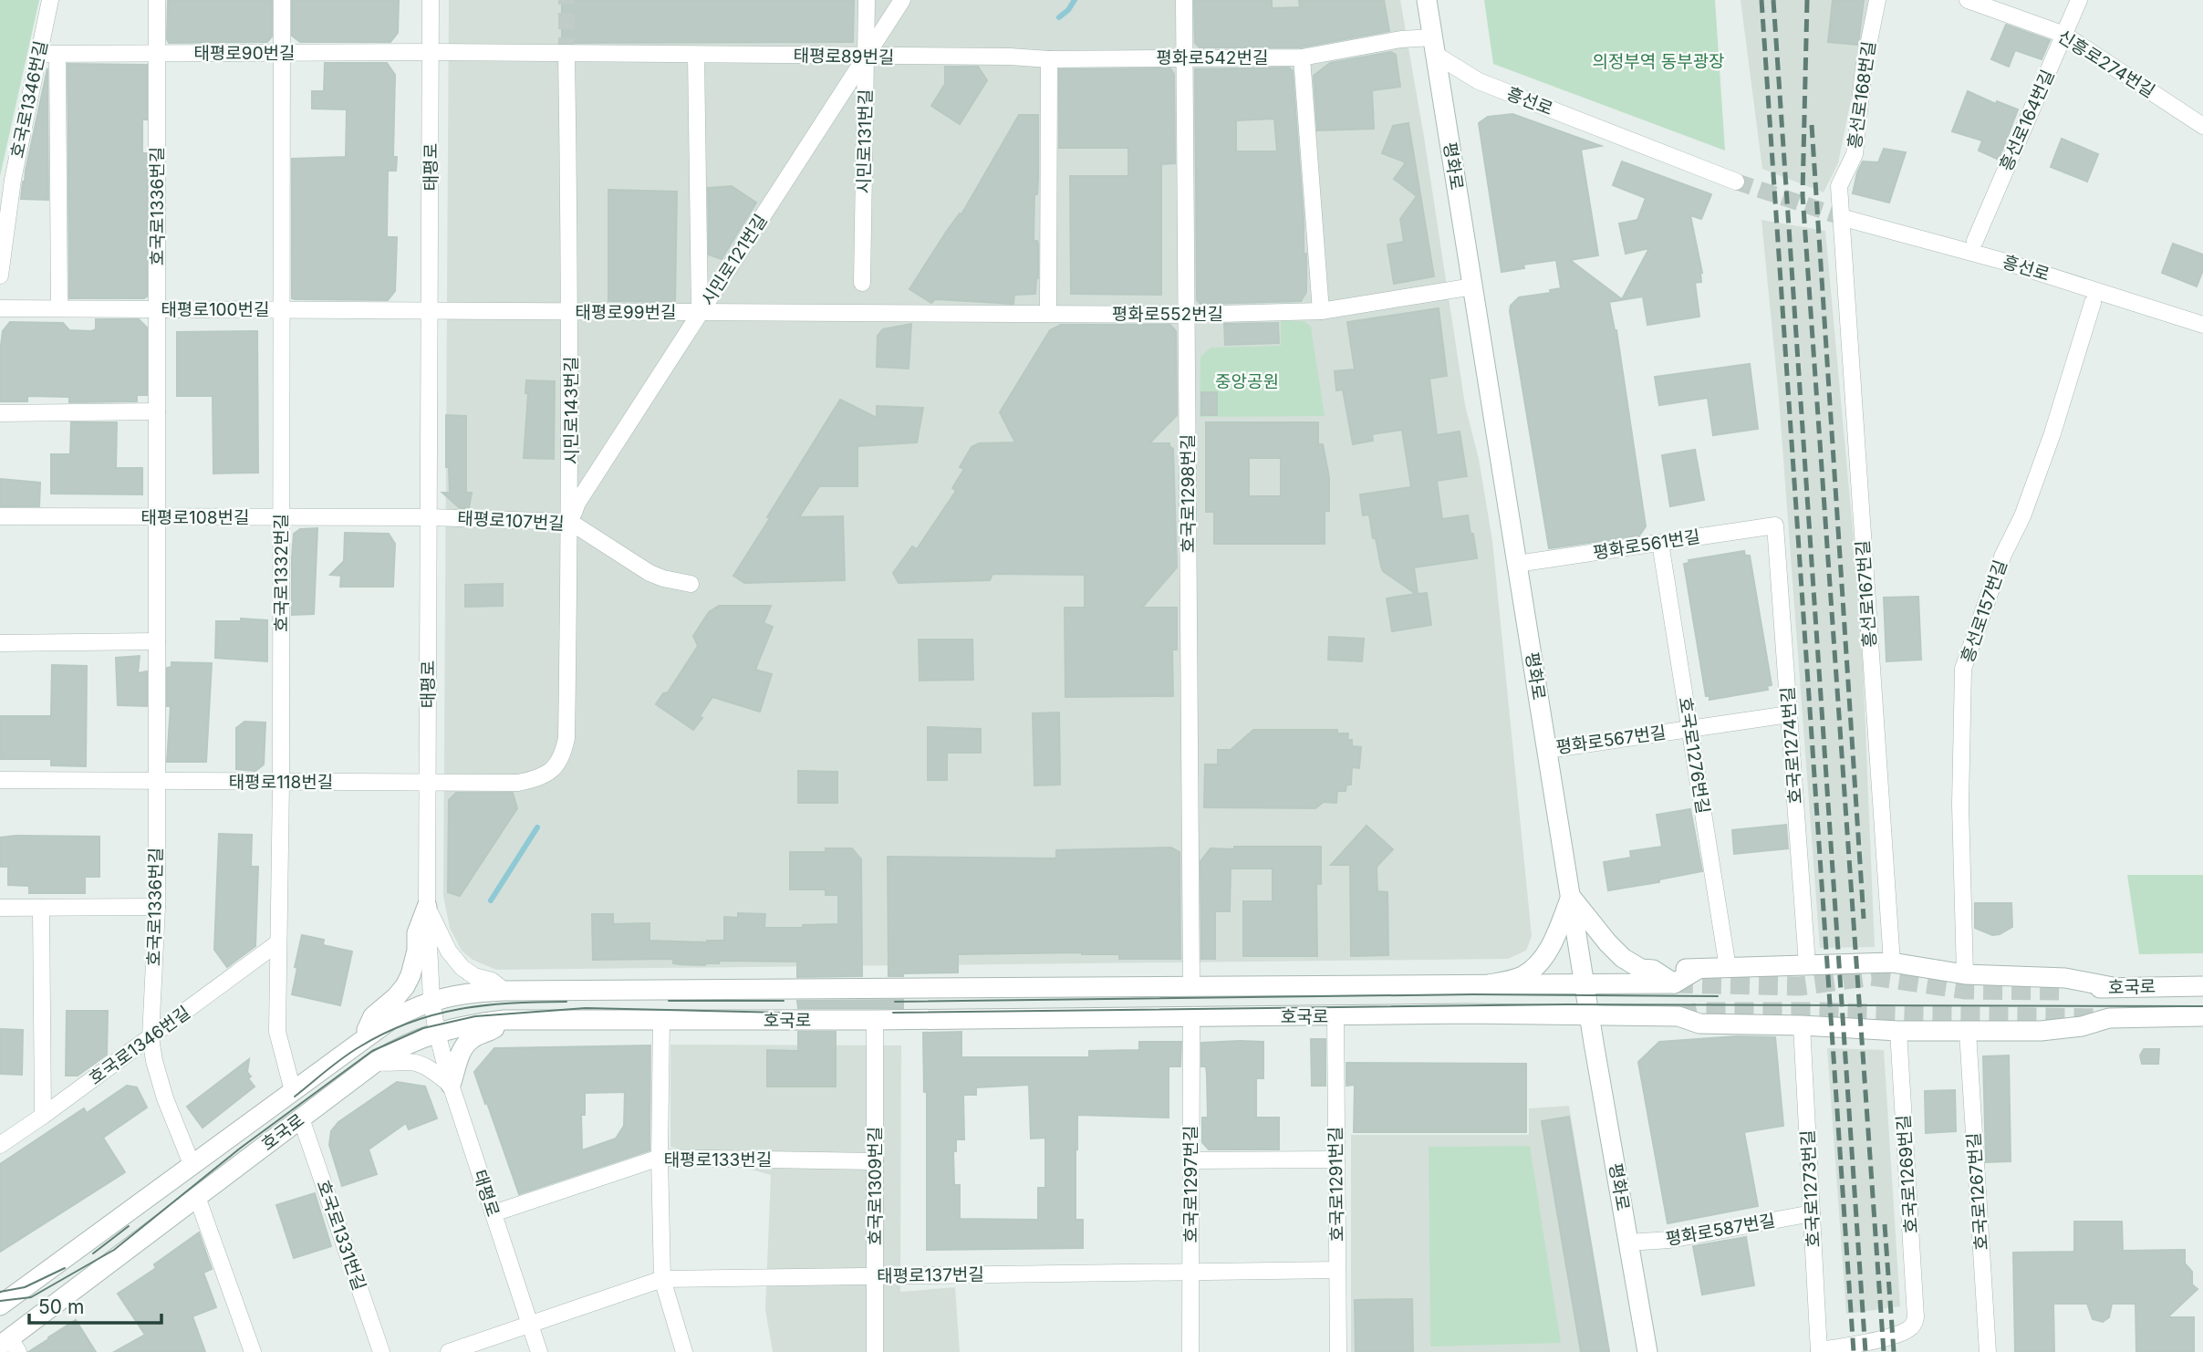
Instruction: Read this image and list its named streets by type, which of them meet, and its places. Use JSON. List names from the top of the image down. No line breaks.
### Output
{"streets":{"street":["태평로90번길","태평로89번길","평화로542번길","신흥로274번길","흥선로168번길","호국로1346번길","흥선로","흥선로164번길","시민로131번길","평화로","태평로","호국로1336번길","시민로121번길","태평로100번길","태평로99번길","평화로552번길","시민로143번길","호국로1298번길","태평로108번길","태평로107번길","평화로561번길","호국로1332번길","흥선로167번길","흥선로157번길","평화로567번길","호국로1274번길","호국로1276번길","태평로118번길","호국로","태평로133번길","호국로1269번길","호국로1297번길","호국로1291번길","호국로1309번길","호국로1273번길","호국로1267번길","평화로587번길","호국로1331번길","태평로137번길"]},"crossings":[["태평로90번길","태평로89번길"],["태평로90번길","호국로1346번길"],["태평로90번길","태평로"],["태평로90번길","호국로1336번길"],["태평로90번길","호국로1332번길"],["태평로89번길","평화로542번길"],["태평로89번길","시민로131번길"],["태평로89번길","태평로"],["태평로89번길","시민로121번길"],["태평로89번길","시민로143번길"],["평화로542번길","흥선로"],["평화로542번길","평화로"],["평화로542번길","호국로1298번길"],["신흥로274번길","흥선로164번길"],["흥선로168번길","흥선로"],["흥선로168번길","흥선로167번길"],["호국로1346번길","호국로1336번길"],["호국로1346번길","호국로1332번길"],["흥선로","평화로"],["흥선로","흥선로167번길"],["시민로131번길","시민로121번길"],["평화로","평화로552번길"],["평화로","평화로561번길"],["평화로","평화로567번길"],["평화로","호국로"],["평화로","평화로587번길"],["태평로","태평로100번길"],["태평로","태평로99번길"],["태평로","태평로108번길"],["태평로","태평로107번길"],["태평로","태평로118번길"],["태평로","호국로"],["태평로","태평로133번길"],["태평로","태평로137번길"],["호국로1336번길","태평로100번길"],["호국로1336번길","태평로108번길"],["호국로1336번길","태평로118번길"],["호국로1336번길","호국로"],["시민로121번길","태평로99번길"],["시민로121번길","시민로143번길"],["시민로121번길","태평로107번길"],["태평로100번길","태평로99번길"],["태평로100번길","호국로1332번길"],["태평로99번길","평화로552번길"],["태평로99번길","시민로143번길"],["평화로552번길","호국로1298번길"],["시민로143번길","태평로107번길"],["시민로143번길","태평로118번길"],["호국로1298번길","호국로"],["태평로108번길","태평로107번길"],["태평로108번길","호국로1332번길"],["평화로561번길","호국로1274번길"],["평화로561번길","호국로1276번길"],["호국로1332번길","태평로118번길"],["호국로1332번길","호국로"],["평화로567번길","호국로1274번길"],["평화로567번길","호국로1276번길"],["호국로","호국로1269번길"],["호국로","호국로1297번길"],["호국로","호국로1291번길"],["호국로","호국로1309번길"],["호국로","호국로1273번길"],["호국로","호국로1267번길"],["호국로","호국로1331번길"],["태평로133번길","호국로1309번길"],["호국로1269번길","호국로1273번길"],["호국로1297번길","태평로137번길"],["호국로1291번길","태평로137번길"],["호국로1309번길","태평로137번길"],["호국로1273번길","평화로587번길"]],"parks":["의정부역 동부광장","중앙공원"],"scale_bar":"50 m"}
